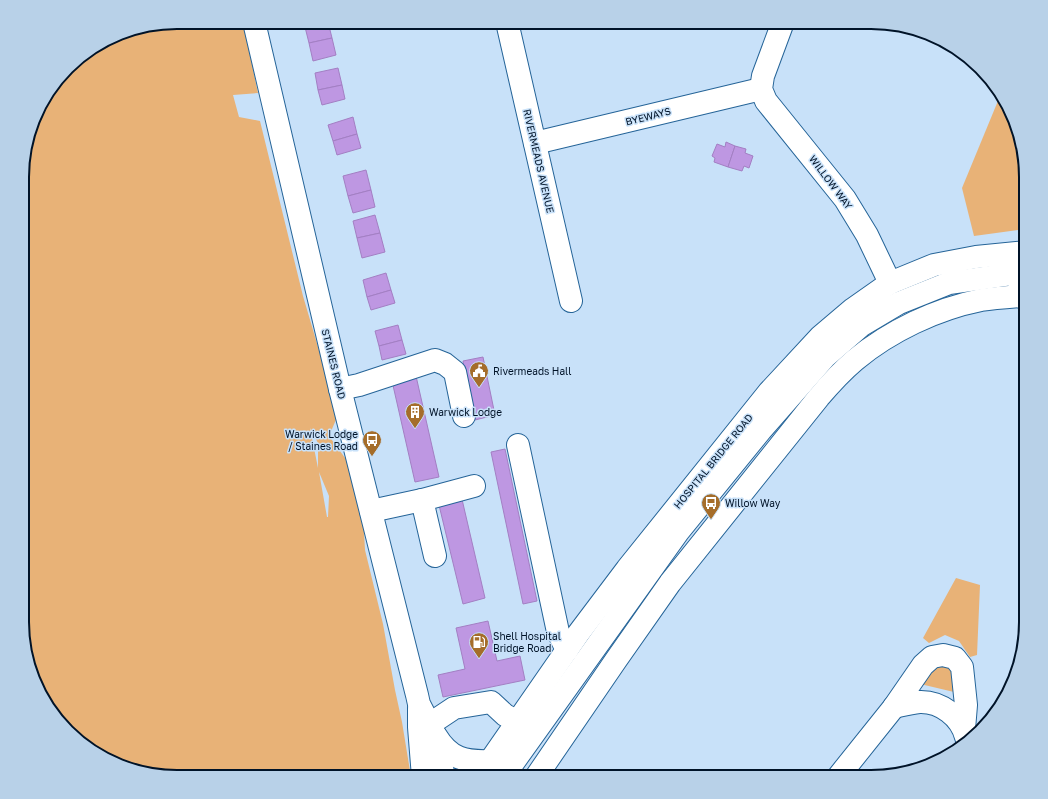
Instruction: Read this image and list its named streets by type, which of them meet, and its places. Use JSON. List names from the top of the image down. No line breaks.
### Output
{"streets":{"main road":["BYEWAYS","RIVERMEADS AVENUE","WILLOW WAY","STAINES ROAD","HOSPITAL BRIDGE ROAD"]},"crossings":[["BYEWAYS","RIVERMEADS AVENUE"],["BYEWAYS","WILLOW WAY"],["WILLOW WAY","HOSPITAL BRIDGE ROAD"]],"places":{"public building":["Rivermeads Hall"],"building":["Warwick Lodge"],"bus stop":["Warwick Lodge / Staines Road","Willow Way"],"fuel station":["Shell Hospital Bridge Road"]}}
